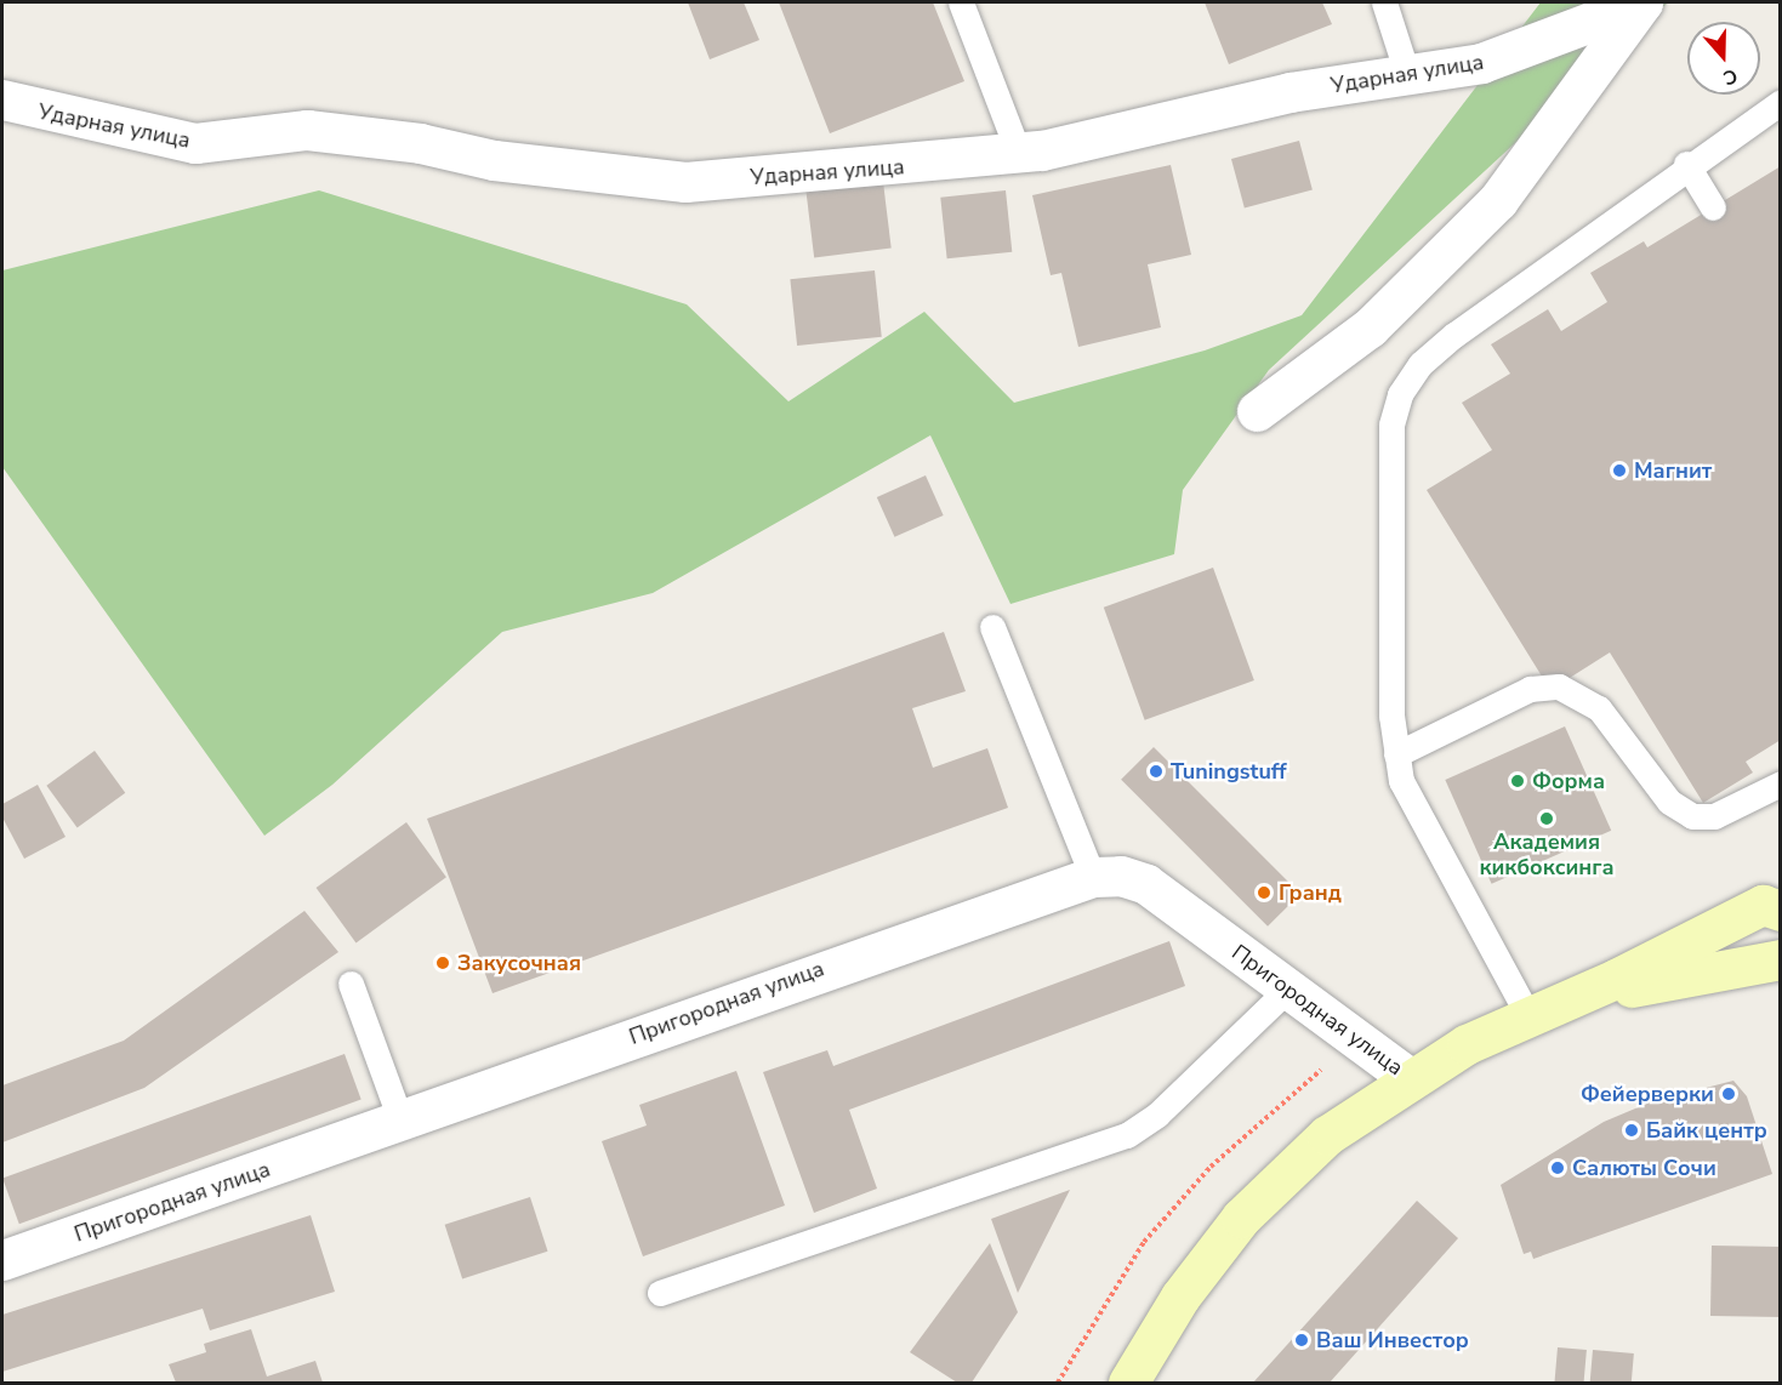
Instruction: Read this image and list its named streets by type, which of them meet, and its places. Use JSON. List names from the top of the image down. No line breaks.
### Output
{"streets":{"street":["Ударная улица","Пригородная улица"]},"places":["Магнит","Tuningstuff","Форма","Академия кикбоксинга","Гранд","Закусочная","Фейерверки","Байк центр","Салюты Сочи","Ваш Инвестор"],"north":"bottom"}
